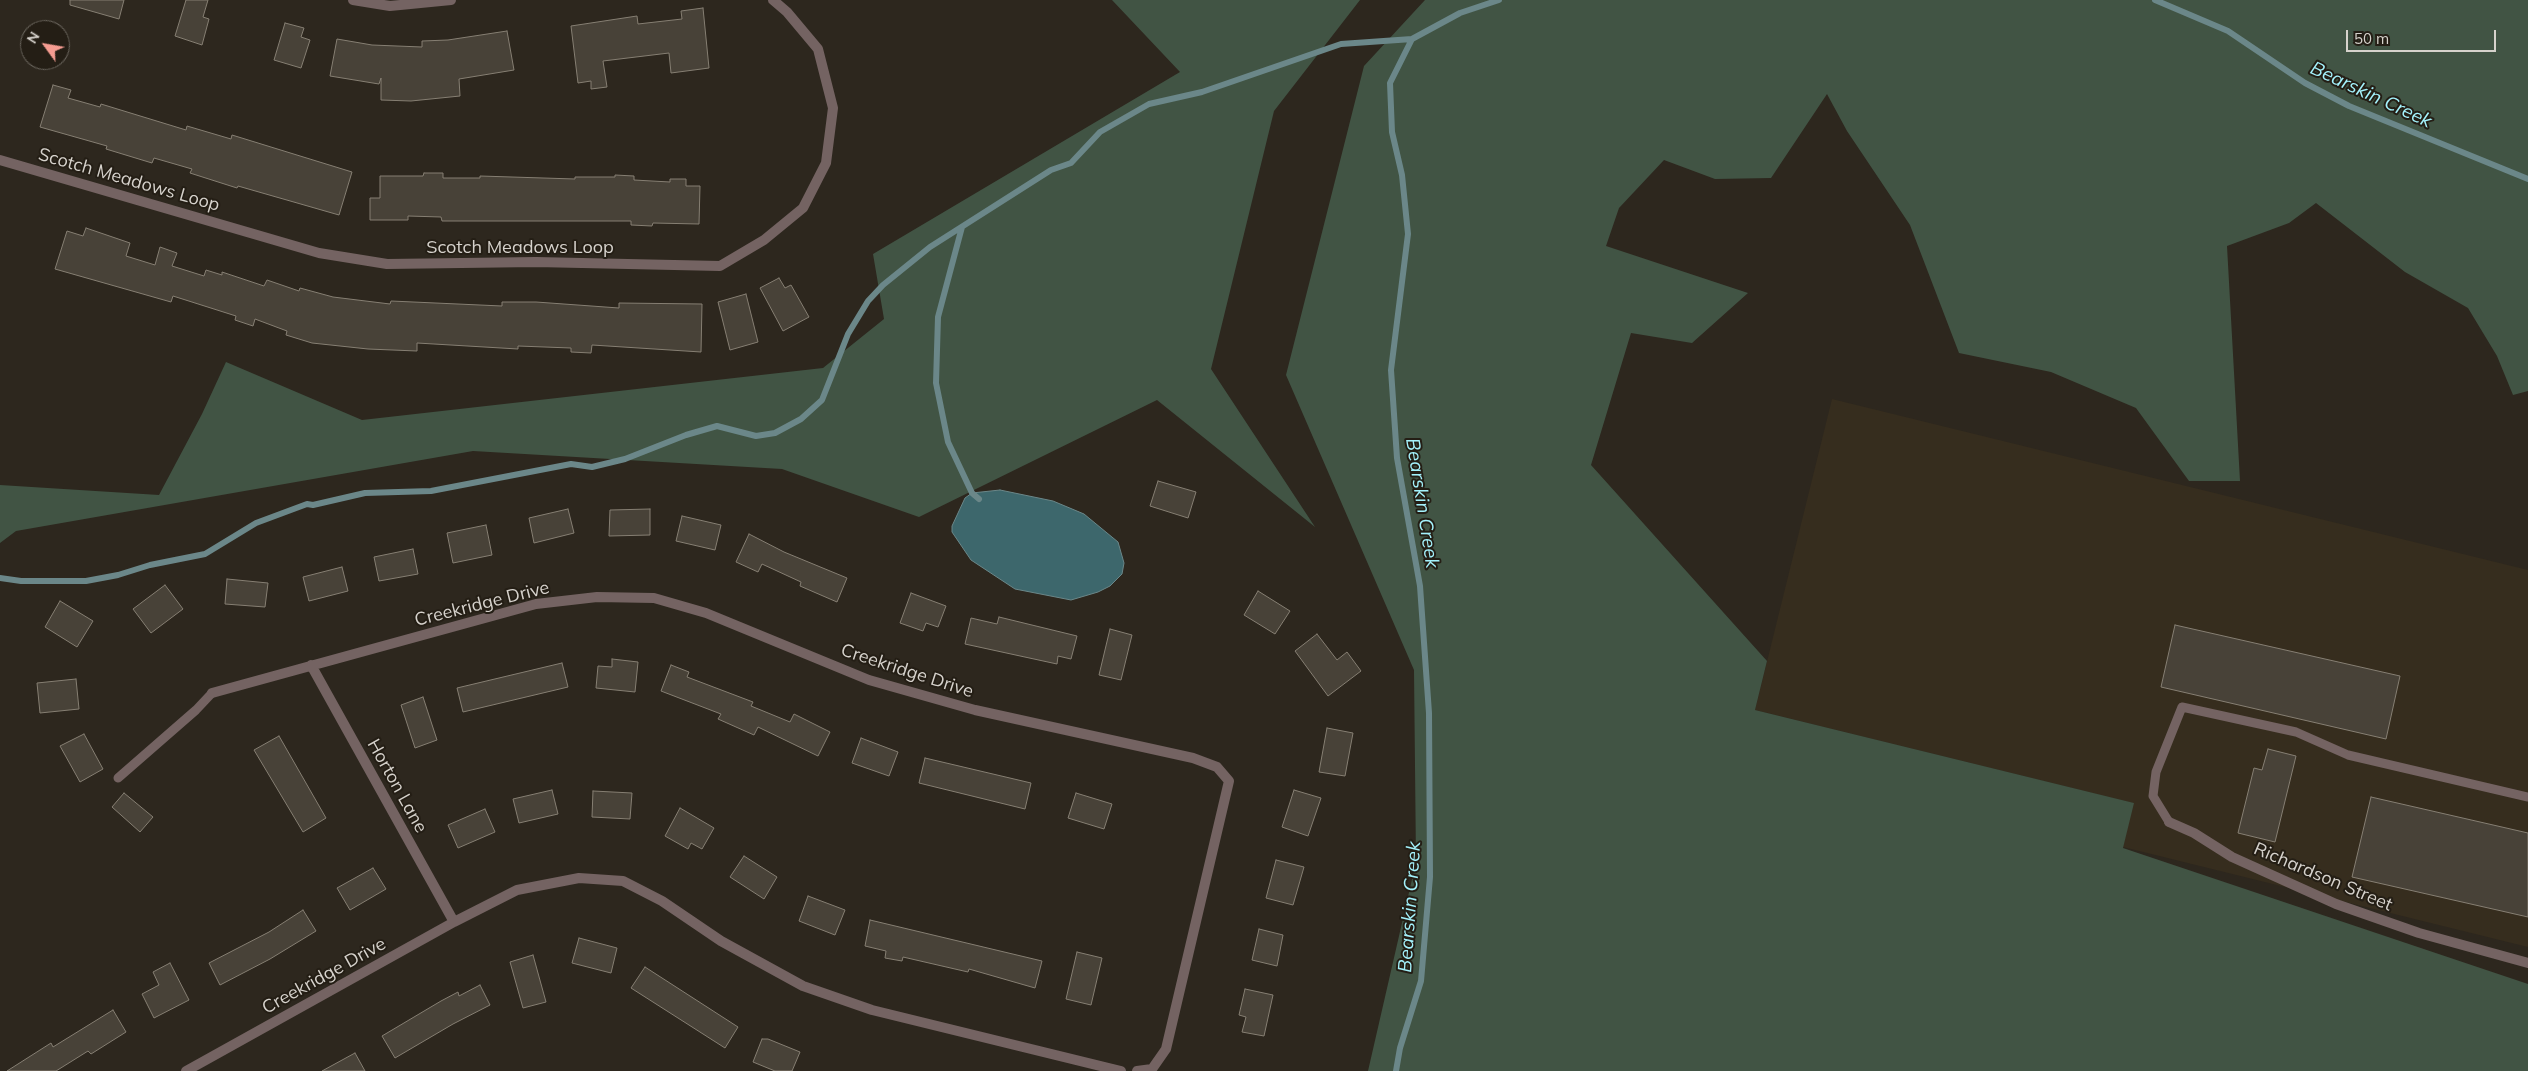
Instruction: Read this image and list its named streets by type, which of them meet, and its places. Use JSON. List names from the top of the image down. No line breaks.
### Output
{"streets":{"street":["Scotch Meadows Loop","Creekridge Drive","Horton Lane","Richardson Street"]},"crossings":[["Creekridge Drive","Horton Lane"]],"water":["Bearskin Creek"],"scale_bar":"50 m","north":"top left"}
